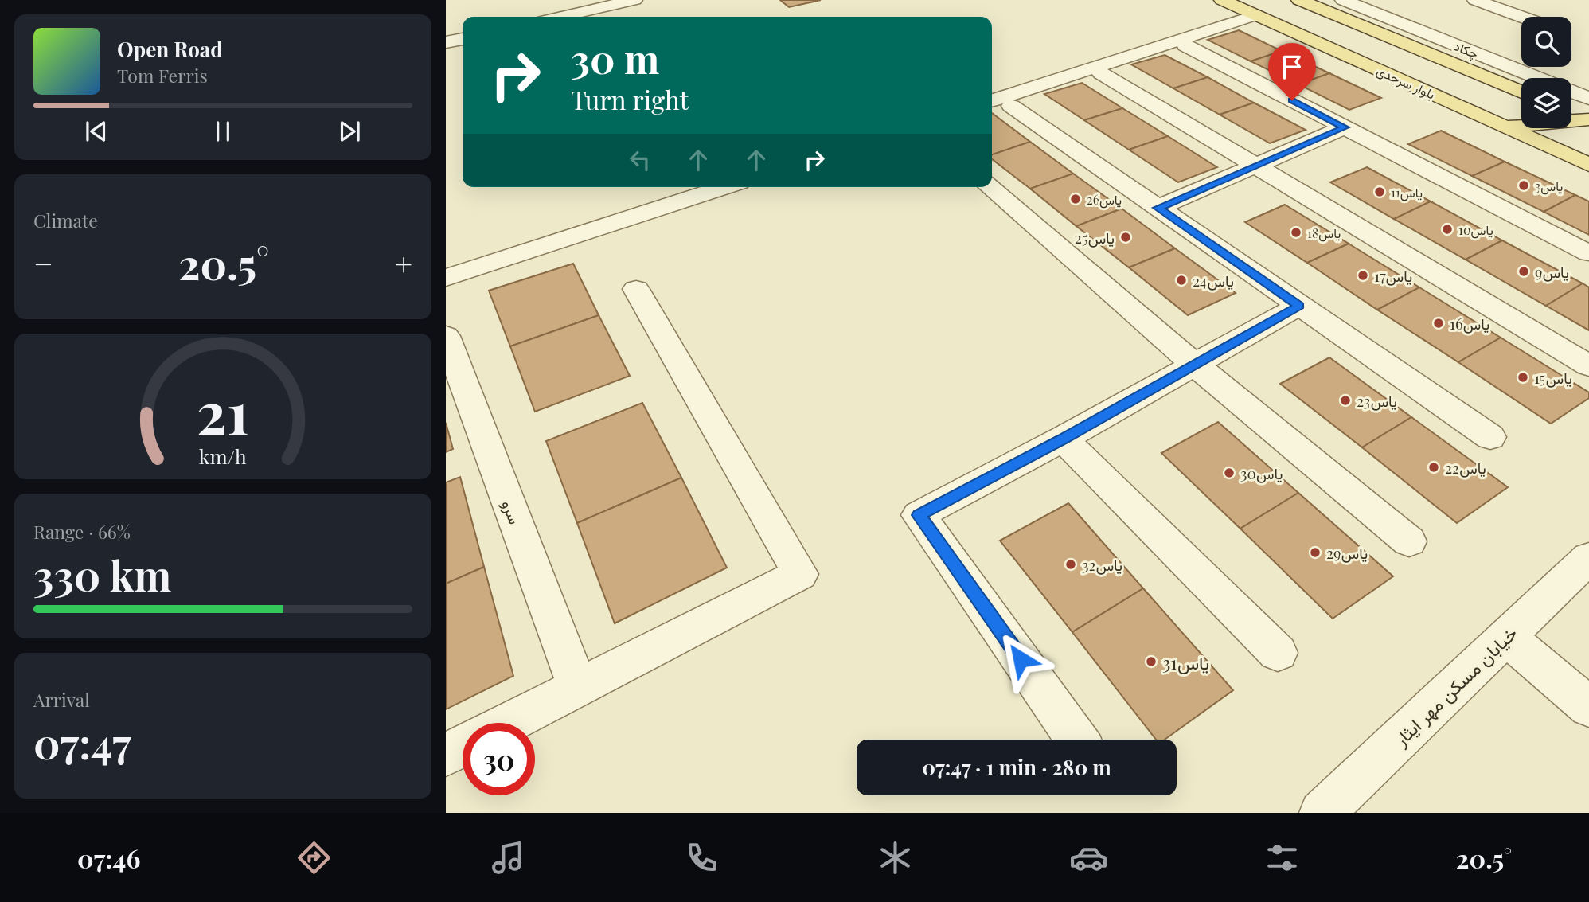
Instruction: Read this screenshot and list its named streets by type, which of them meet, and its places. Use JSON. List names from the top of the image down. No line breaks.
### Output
{"streets":{"main road":["بلوار سرحدی"],"street":["چکاد","سرو","خیابان مسکن مهر ایثار"]},"places":["یاس3","یاس11","یاس26","یاس10","یاس18","یاس25","یاس9","یاس17","یاس24","یاس16","یاس15","یاس23","یاس22","یاس30","یاس29","یاس32","یاس31"],"page":{"turn":["30 m","Turn right"],"song":["Open Road","Tom Ferris"],"tile":["Climate",["Range · 66%","330 km"],["Arrival","07:47"]],"heat":["−","20.5°","+"],"limit":"30","trip":"07:47 · 1 min · 280 m","tabs":["07:46","20.5°"],"gauge":["21","km/h"]}}
